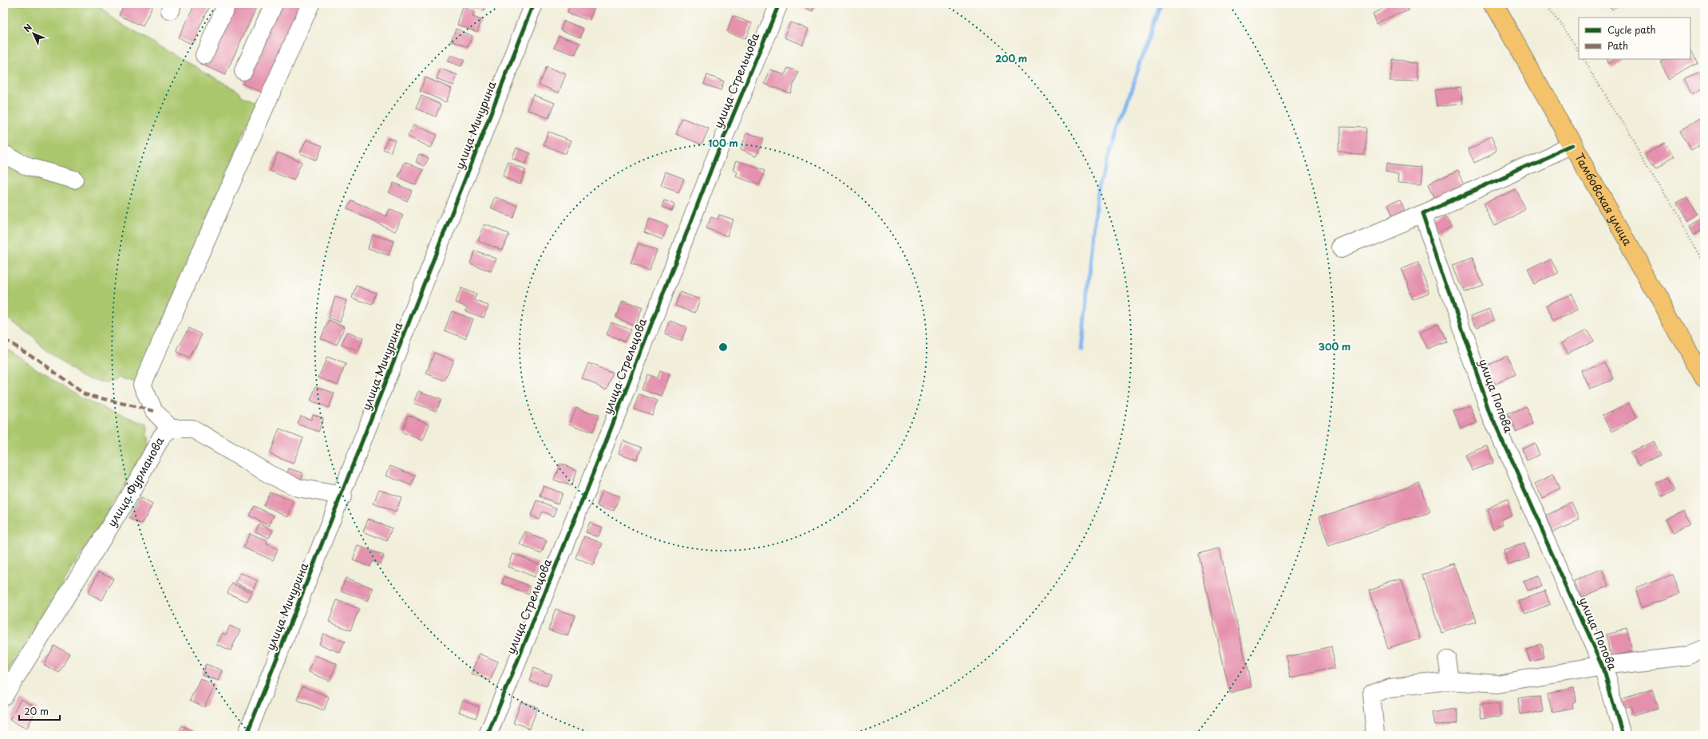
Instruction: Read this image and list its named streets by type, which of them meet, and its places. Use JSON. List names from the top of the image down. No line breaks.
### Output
{"streets":{"main road":["Тамбовская улица"],"street":["улица Стрельцова","улица Мичурина","улица Попова","улица Фурманова"]},"crossings":[["улица Мичурина","улица Фурманова"]],"legend":["Cycle path","Path"],"scale_bar":"20 m","north":"top left","rings":["200 m","100 m","300 m"]}
